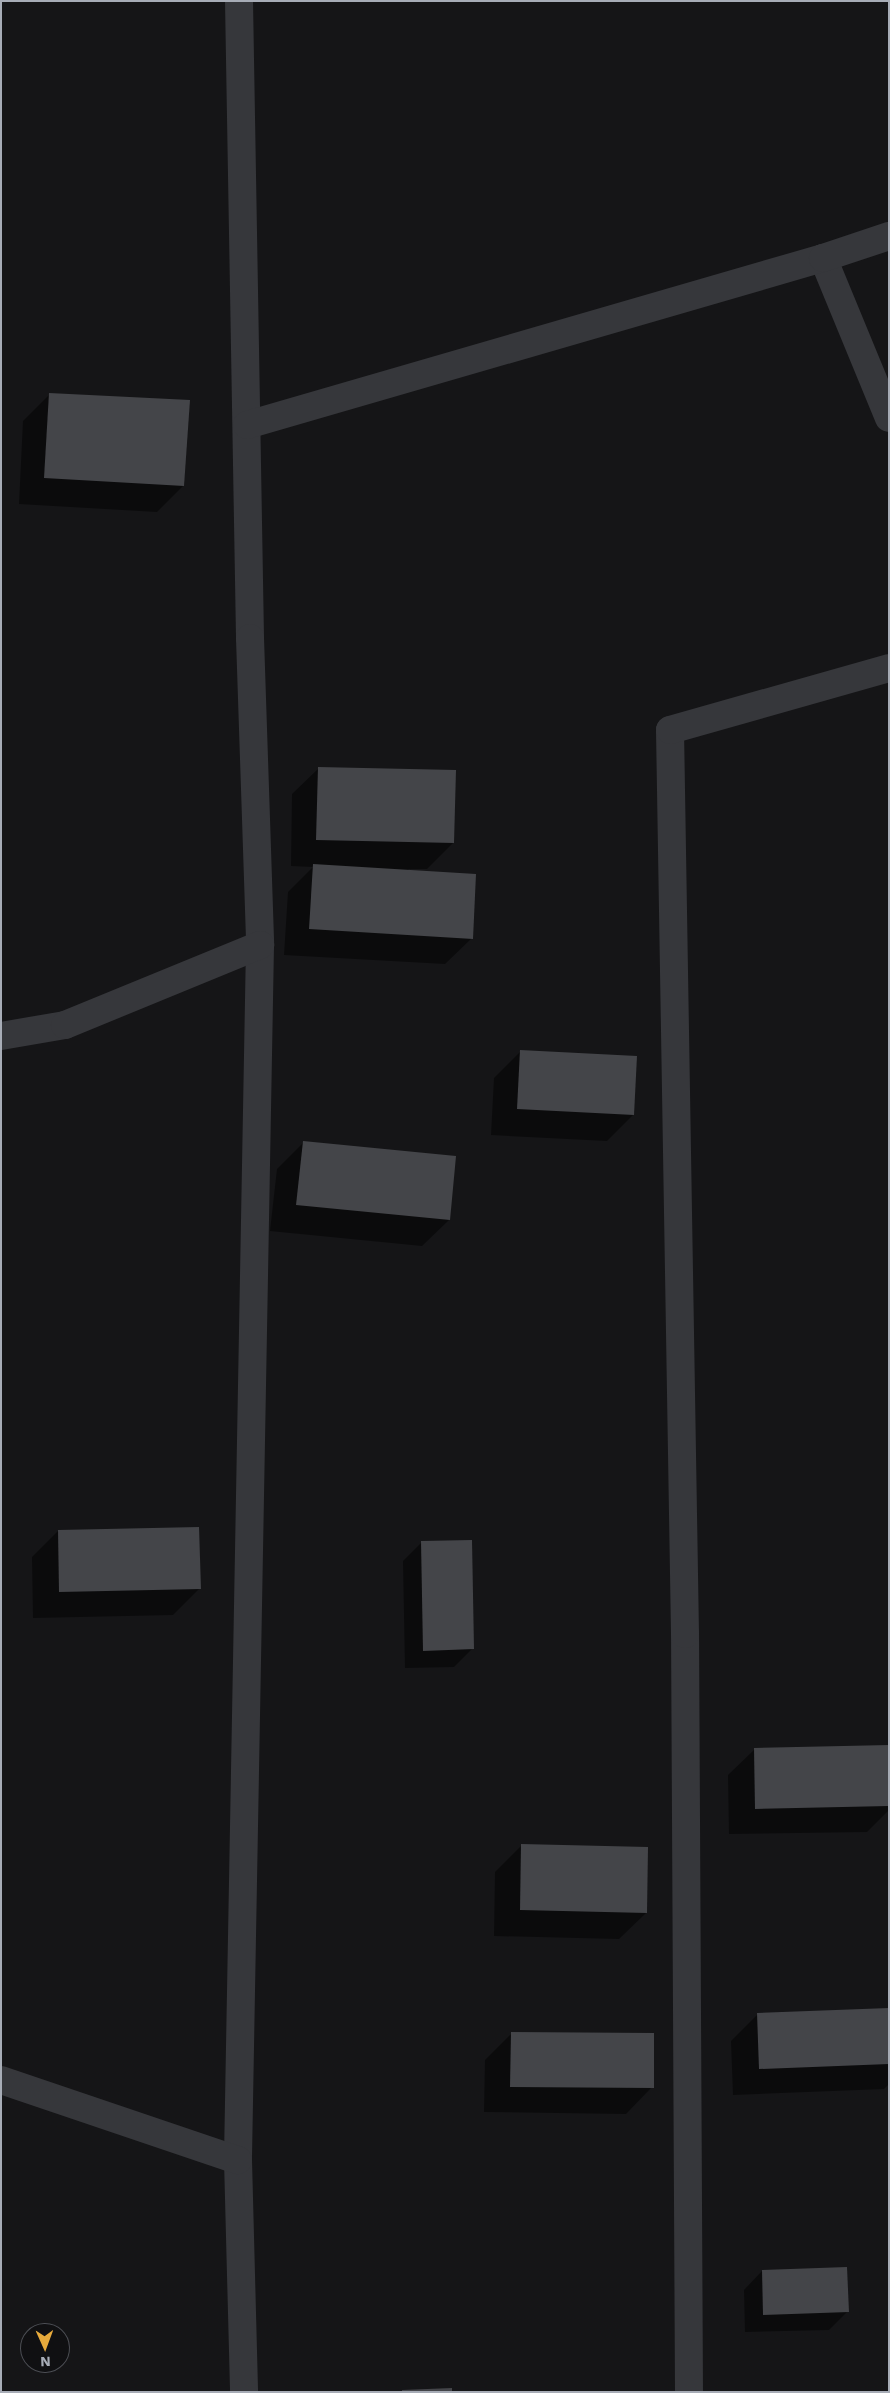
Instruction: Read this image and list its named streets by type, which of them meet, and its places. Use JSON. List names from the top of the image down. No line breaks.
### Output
{"north":"bottom"}
